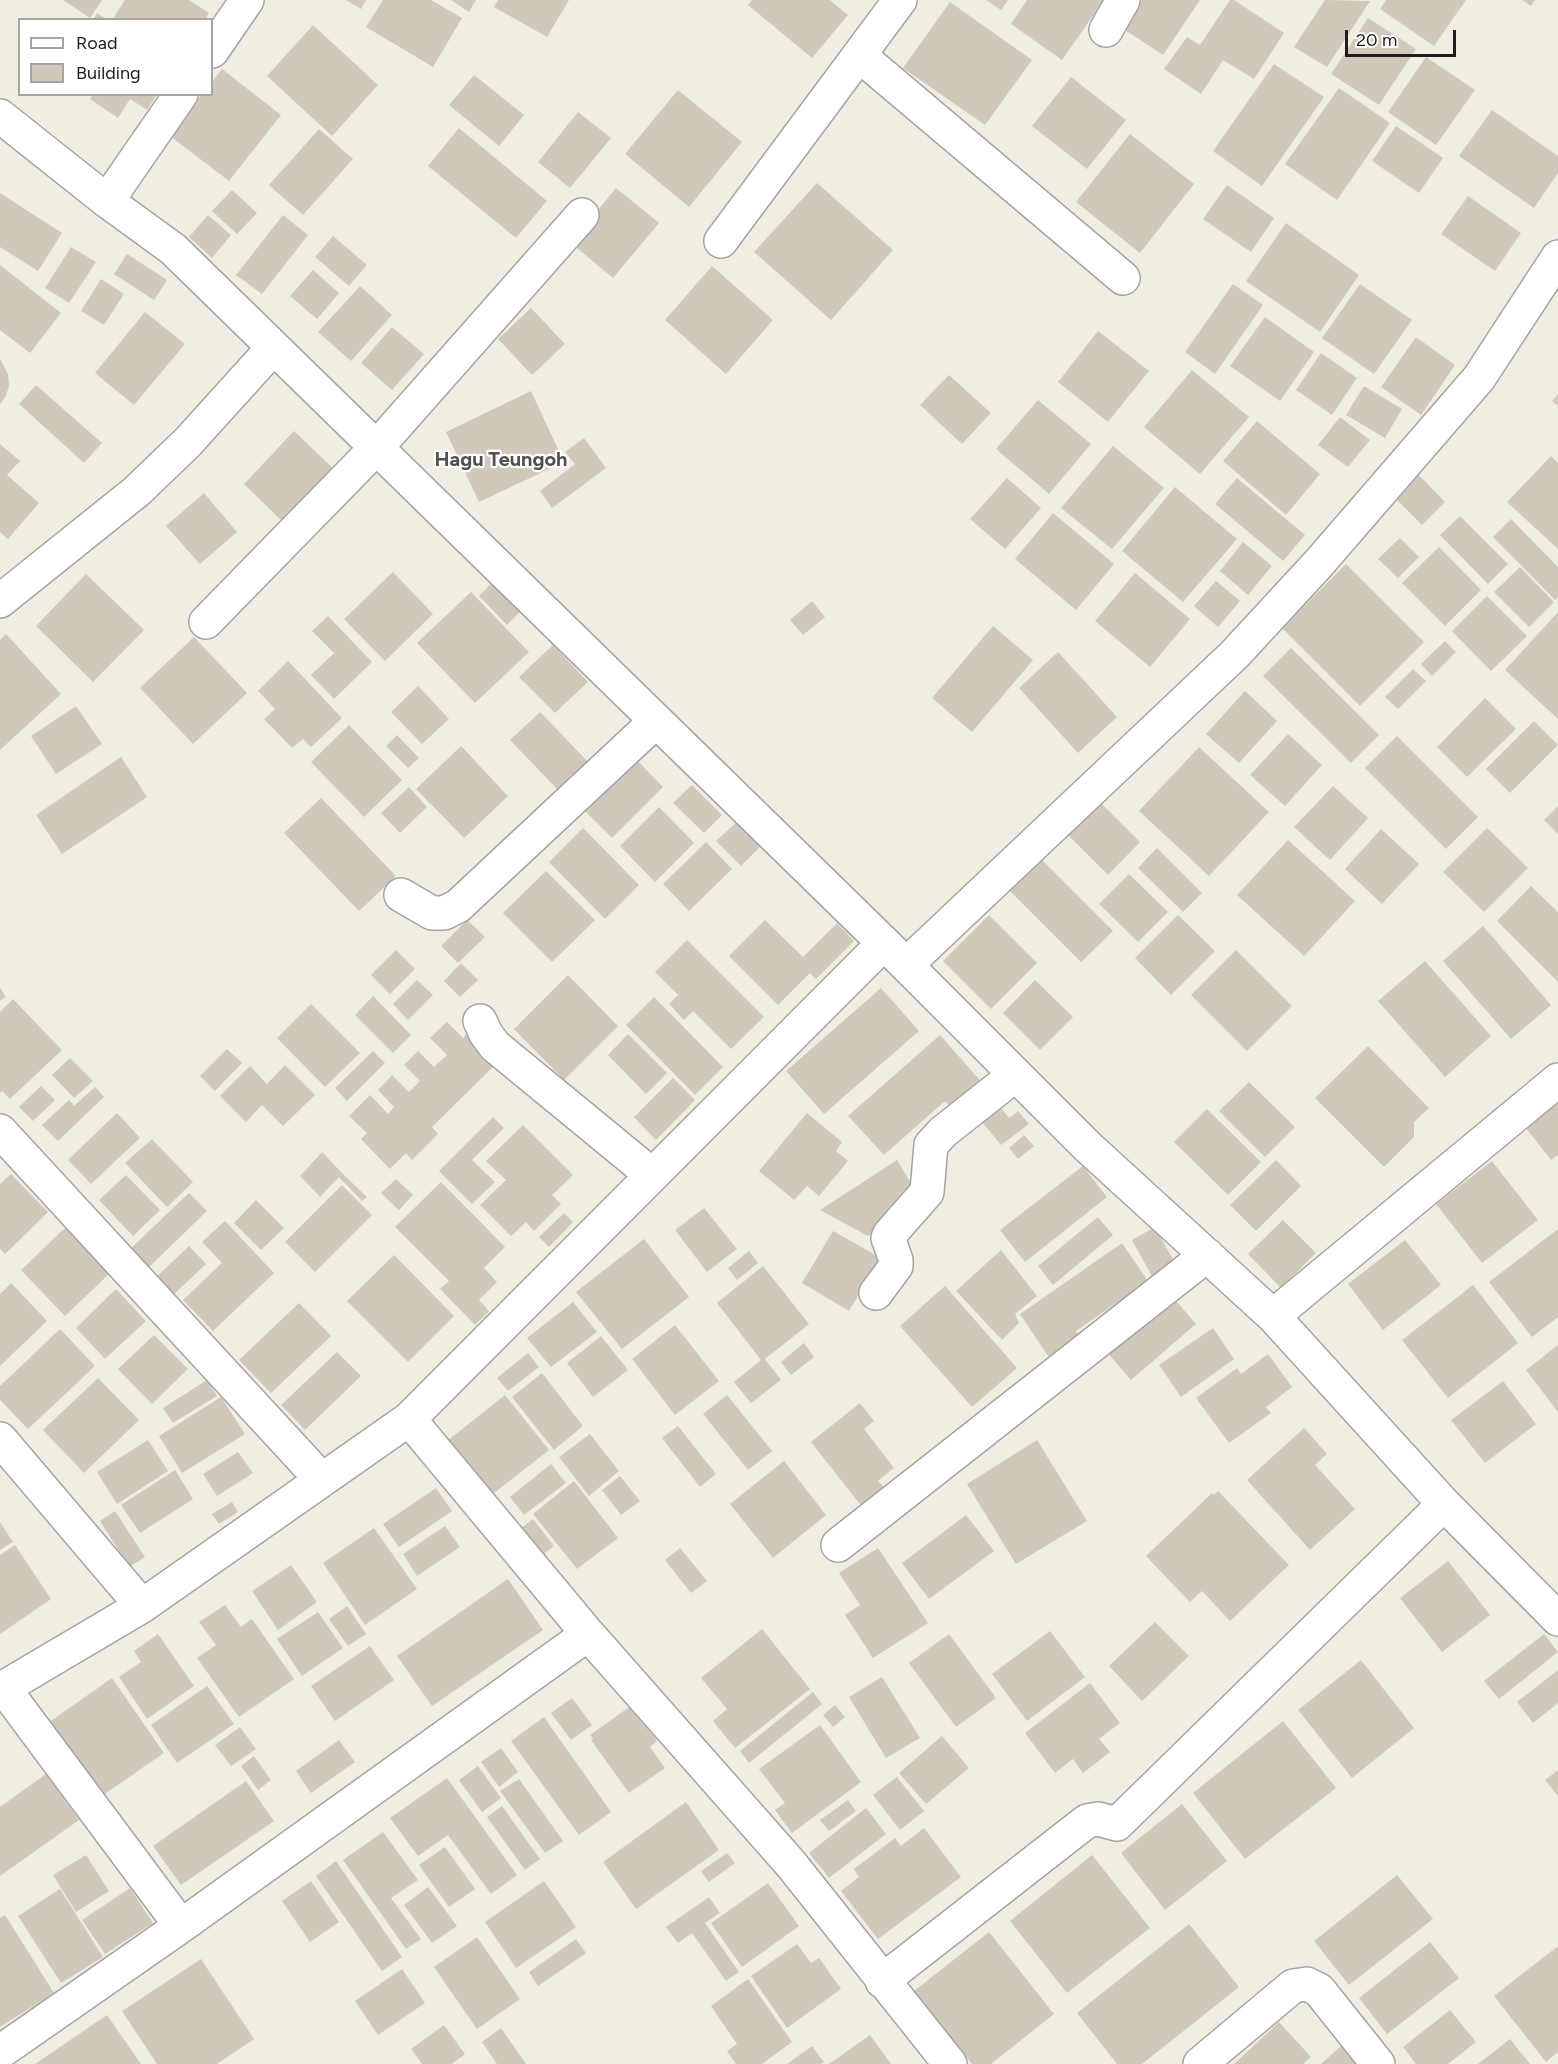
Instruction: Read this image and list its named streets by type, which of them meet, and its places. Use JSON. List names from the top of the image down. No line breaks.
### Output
{"districts":["Hagu Teungoh"],"legend":["Road","Building"],"scale_bar":"20 m"}
